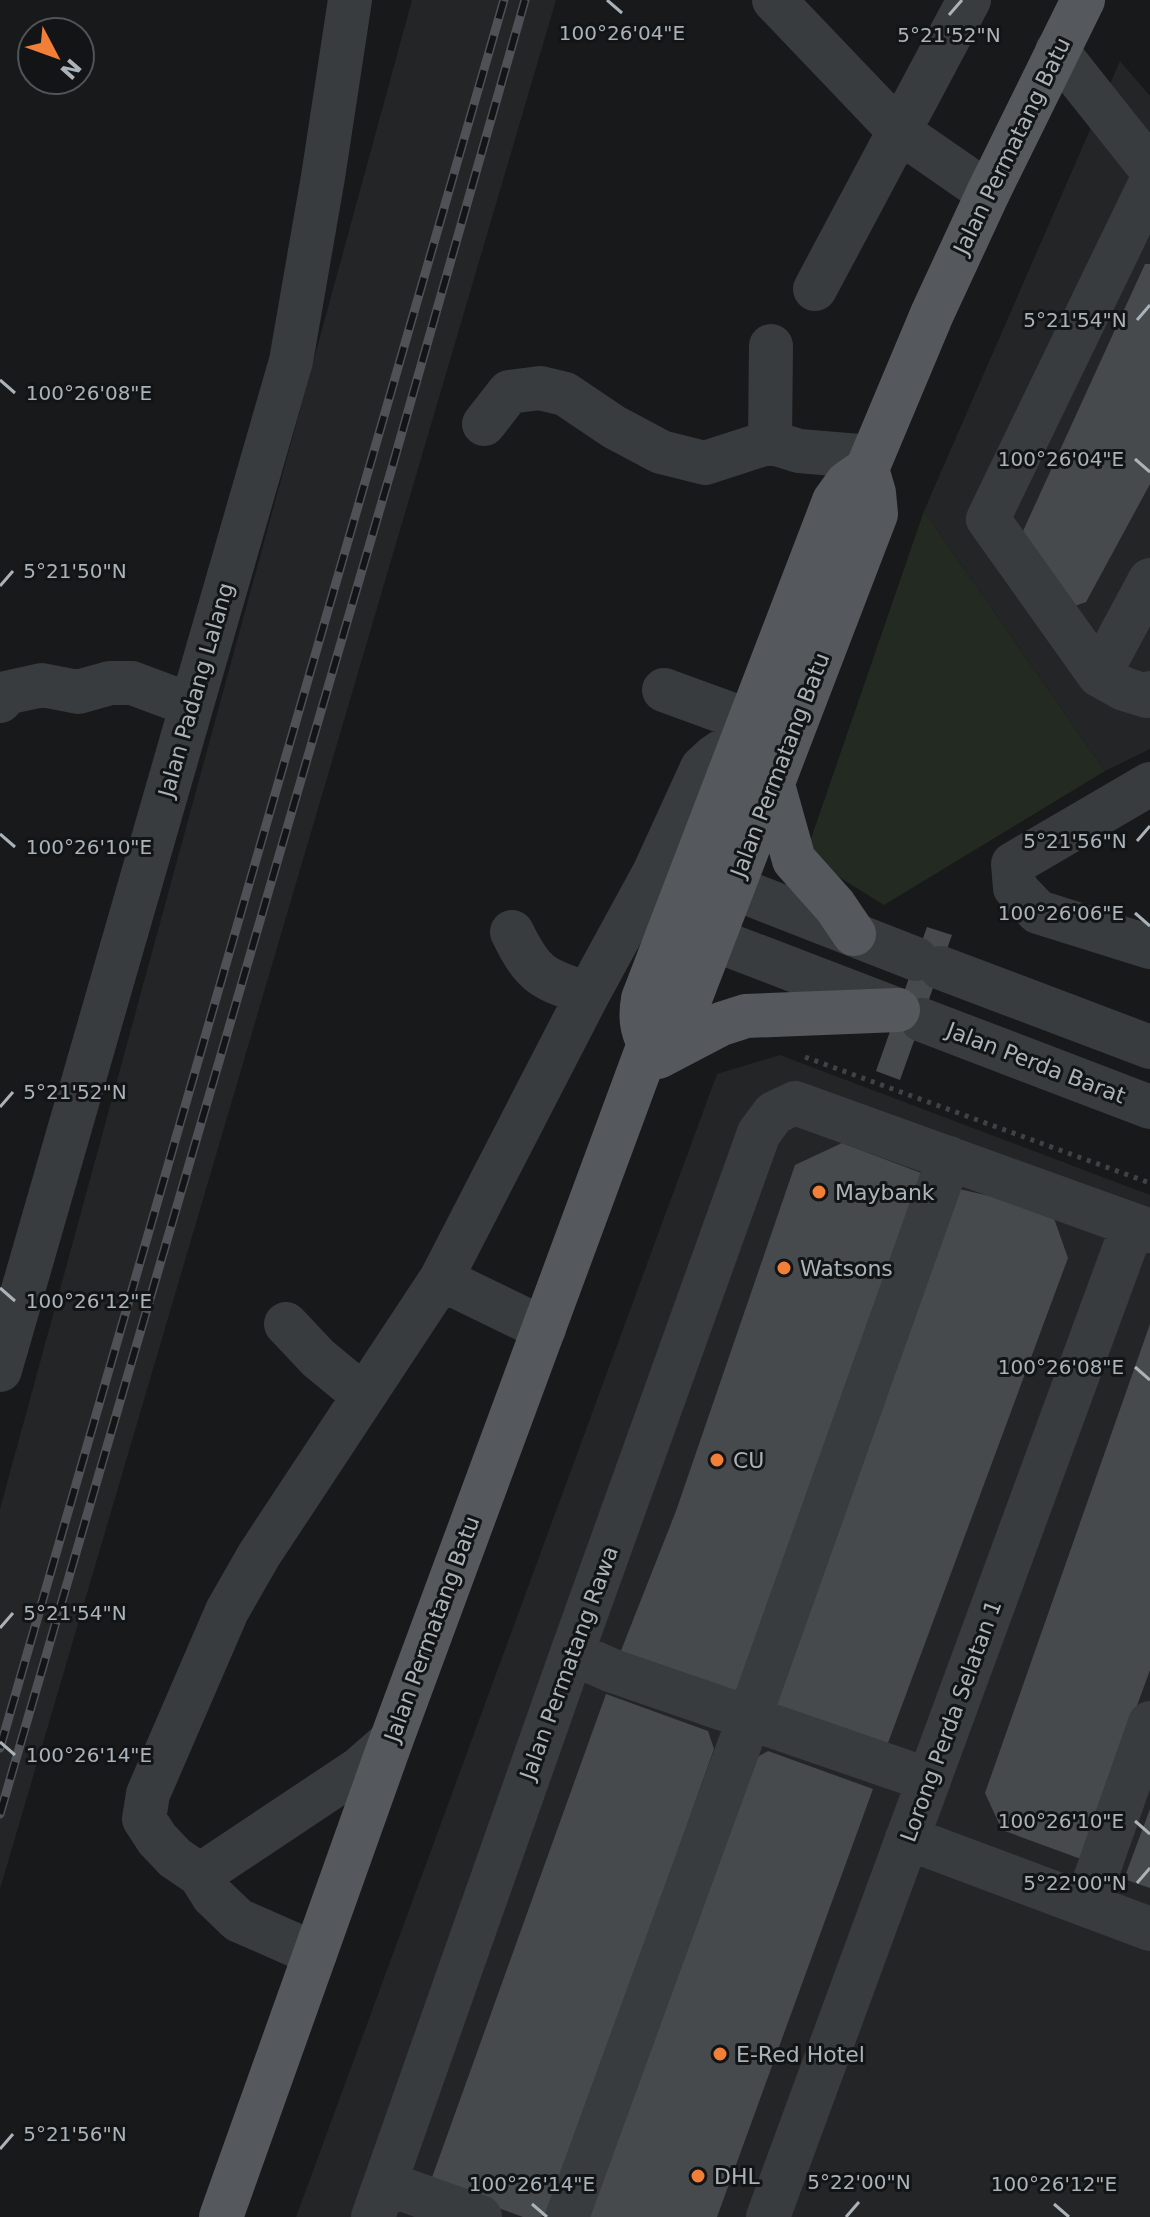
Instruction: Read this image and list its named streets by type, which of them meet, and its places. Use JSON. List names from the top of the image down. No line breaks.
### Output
{"streets":{"main road":["Jalan Permatang Batu"],"street":["Jalan Padang Lalang","Jalan Perda Barat","Jalan Permatang Rawa","Lorong Perda Selatan 1"]},"crossings":[["Jalan Permatang Batu","Jalan Perda Barat"]],"places":["Maybank","Watsons","CU","E-Red Hotel","DHL"],"north":"bottom right","coordinates":["100°26'04\"E","5°21'52\"N","5°21'54\"N","100°26'08\"E","5°21'50\"N","5°21'56\"N","100°26'10\"E","100°26'06\"E","100°26'12\"E","100°26'14\"E","5°22'00\"N"]}
